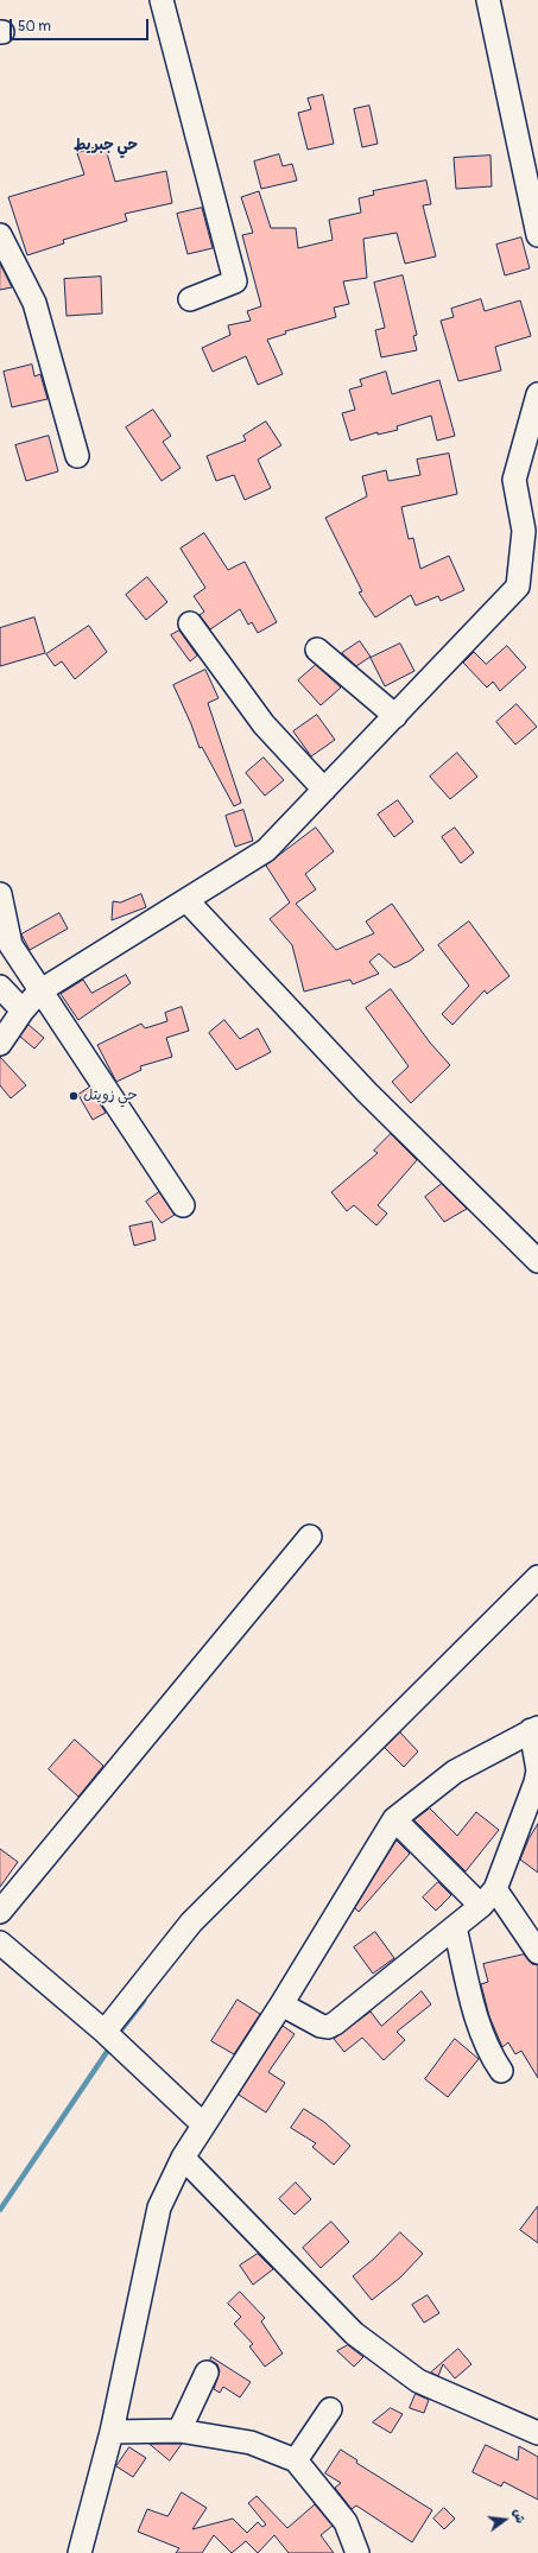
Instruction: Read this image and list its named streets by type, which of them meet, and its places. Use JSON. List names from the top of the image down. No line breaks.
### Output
{"districts":["حي جبريط"],"places":["حي زويتل"],"scale_bar":"50 m","north":"right"}
